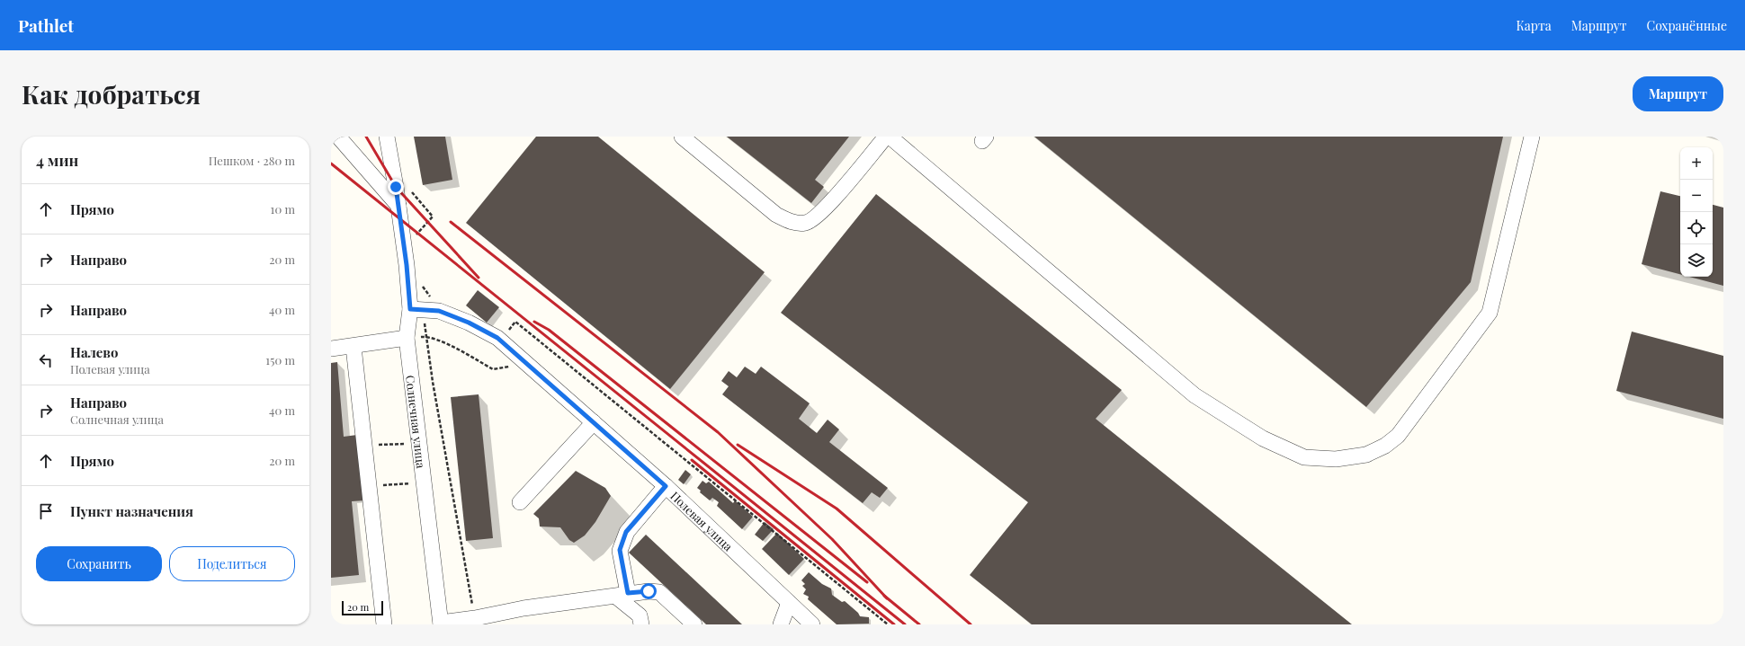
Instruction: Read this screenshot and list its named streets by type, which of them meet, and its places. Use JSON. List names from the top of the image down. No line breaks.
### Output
{"streets":{"street":["Солнечная улица","Полевая улица"]},"crossings":[["Солнечная улица","Полевая улица"]],"scale_bar":"20 m","page":{"header":"Pathlet","nav":["Карта","Маршрут","Сохранённые"],"buttons":["Маршрут",["Сохранить","Поделиться"]],"title":"Как добраться","heading":["4 мин","Пешком · 280 m"],"map_buttons":["+","−"],"list":[["Прямо","10 m"],["Направо","20 m"],["Направо","40 m"],["Налево","Полевая улица","150 m"],["Направо","Солнечная улица","40 m"],["Прямо","20 m"],"Пункт назначения"],"scale":"20 m"}}
